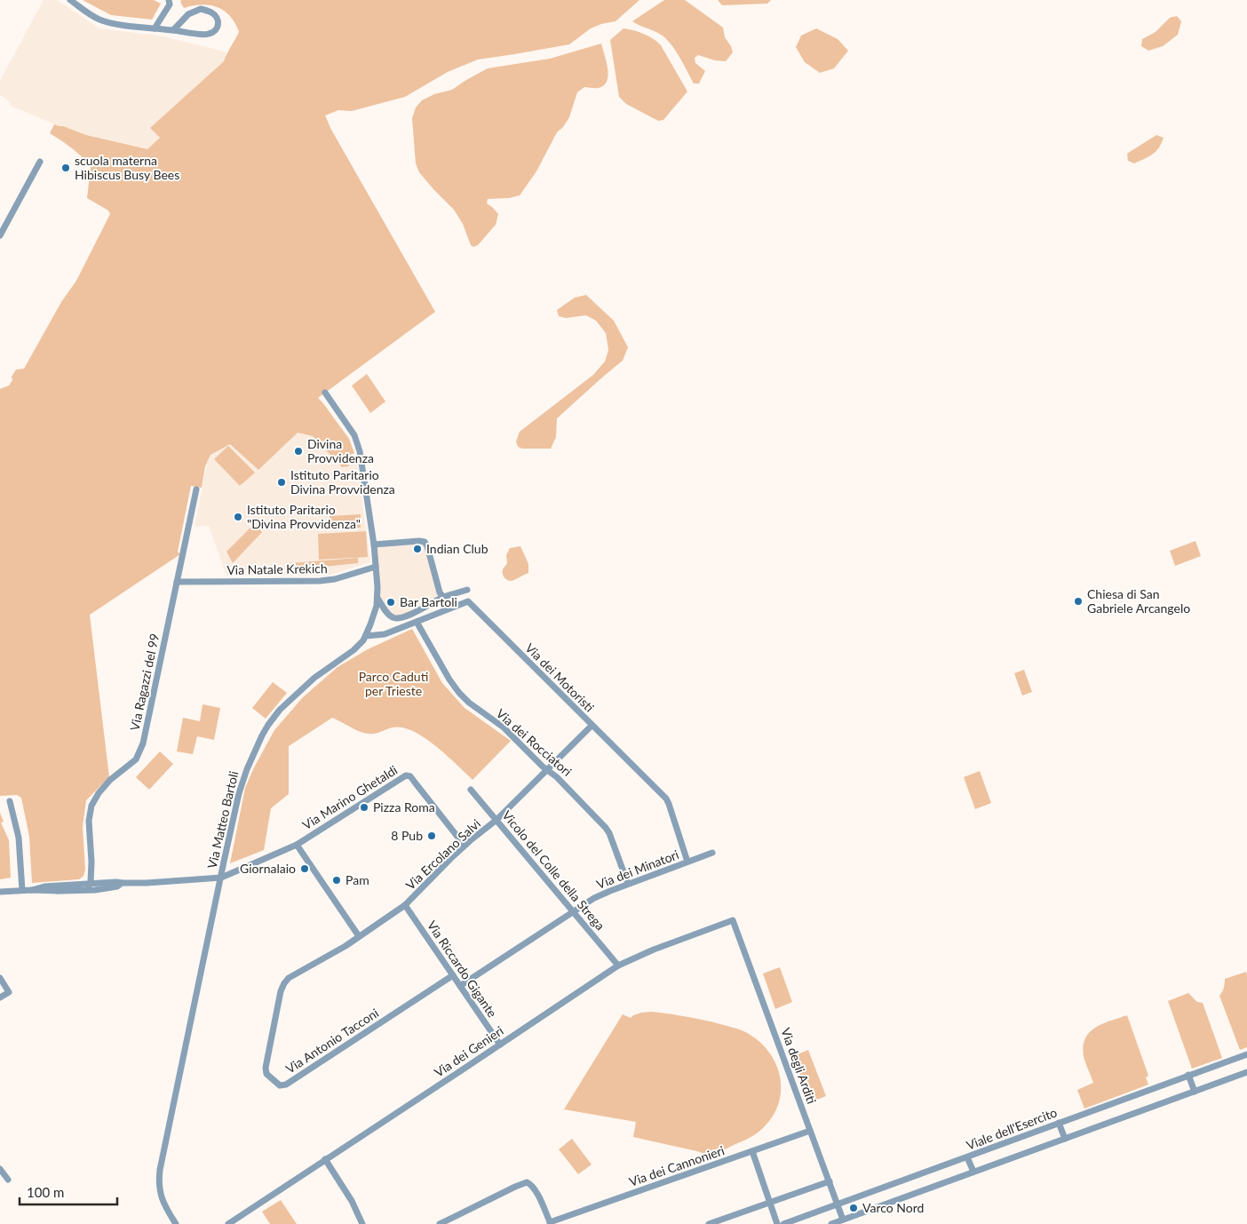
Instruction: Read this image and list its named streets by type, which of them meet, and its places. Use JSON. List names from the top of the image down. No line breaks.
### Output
{"streets":{"street":["Via Natale Krekich","Via dei Motoristi","Via Ragazzi del 99","Via dei Rocciatori","Via Marino Ghetaldi","Via Matteo Bartoli","Via Ercolano Salvi","Via dei Minatori","Vicolo del Colle della Strega","Via Riccardo Gigante","Via Antonio Tacconi","Via dei Genieri","Via degli Arditi","Viale dell'Esercito","Via dei Cannonieri"]},"crossings":[["Via Natale Krekich","Via Ragazzi del 99"],["Via Natale Krekich","Via Matteo Bartoli"],["Via dei Motoristi","Via dei Rocciatori"],["Via dei Motoristi","Via Matteo Bartoli"],["Via dei Motoristi","Via Ercolano Salvi"],["Via dei Motoristi","Via dei Minatori"],["Via Ragazzi del 99","Via Marino Ghetaldi"],["Via dei Rocciatori","Via Ercolano Salvi"],["Via dei Rocciatori","Via dei Minatori"],["Via Marino Ghetaldi","Via Matteo Bartoli"],["Via Marino Ghetaldi","Via Ercolano Salvi"],["Via Ercolano Salvi","Vicolo del Colle della Strega"],["Via Ercolano Salvi","Via Riccardo Gigante"],["Via Ercolano Salvi","Via Antonio Tacconi"],["Via dei Minatori","Vicolo del Colle della Strega"],["Via dei Minatori","Via Riccardo Gigante"],["Vicolo del Colle della Strega","Via dei Genieri"],["Via Riccardo Gigante","Via Antonio Tacconi"],["Via Riccardo Gigante","Via dei Genieri"],["Via dei Genieri","Via degli Arditi"],["Via degli Arditi","Viale dell'Esercito"],["Via degli Arditi","Via dei Cannonieri"]],"parks":["Parco Caduti per Trieste"],"places":["scuola materna Hibiscus Busy Bees","Divina Provvidenza","Istituto Paritario Divina Provvidenza","Istituto Paritario \"Divina Provvidenza\"","Indian Club","Chiesa di San Gabriele Arcangelo","Bar Bartoli","Pizza Roma","8 Pub","Giornalaio","Pam","Varco Nord"],"scale_bar":"100 m"}
